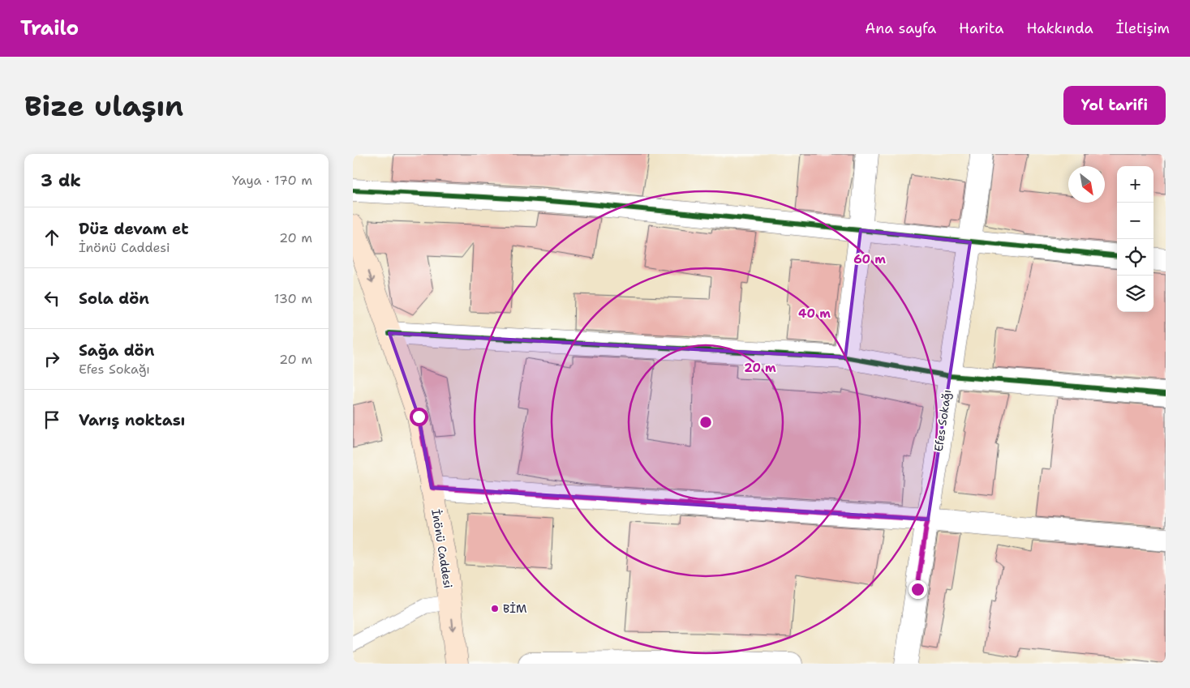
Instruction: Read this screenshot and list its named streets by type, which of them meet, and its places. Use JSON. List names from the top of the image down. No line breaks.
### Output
{"streets":{"main road":["İnönü Caddesi"],"street":["Efes Sokağı"]},"one_way":["İnönü Caddesi"],"places":["BİM"],"north":"bottom right","page":{"header":"Trailo","nav":["Ana sayfa","Harita","Hakkında","İletişim"],"buttons":"Yol tarifi","title":"Bize ulaşın","heading":["3 dk","Yaya · 170 m"],"map_buttons":["+","−"],"list":[["Düz devam et","İnönü Caddesi","20 m"],["Sola dön","130 m"],["Sağa dön","Efes Sokağı","20 m"],"Varış noktası"]},"rings":["60 m","40 m","20 m"]}
